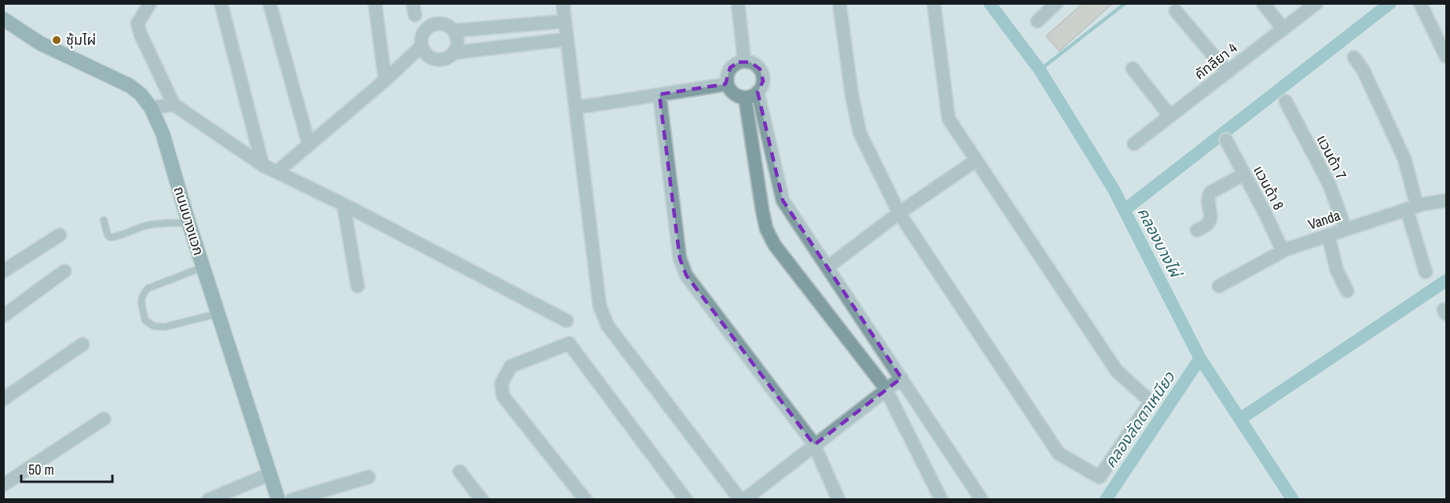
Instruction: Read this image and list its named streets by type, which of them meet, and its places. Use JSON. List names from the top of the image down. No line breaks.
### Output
{"streets":{"main road":["ถนนบางแวก"],"street":["คัทลียา 4","แวนด้า 7","แวนด้า 8","Vanda"]},"crossings":[["แวนด้า 7","Vanda"],["แวนด้า 8","Vanda"]],"water":["คลองบางไผ่","คลองลัดตาเหนียว"],"places":["ซุ้มไผ่"],"scale_bar":"50 m"}
